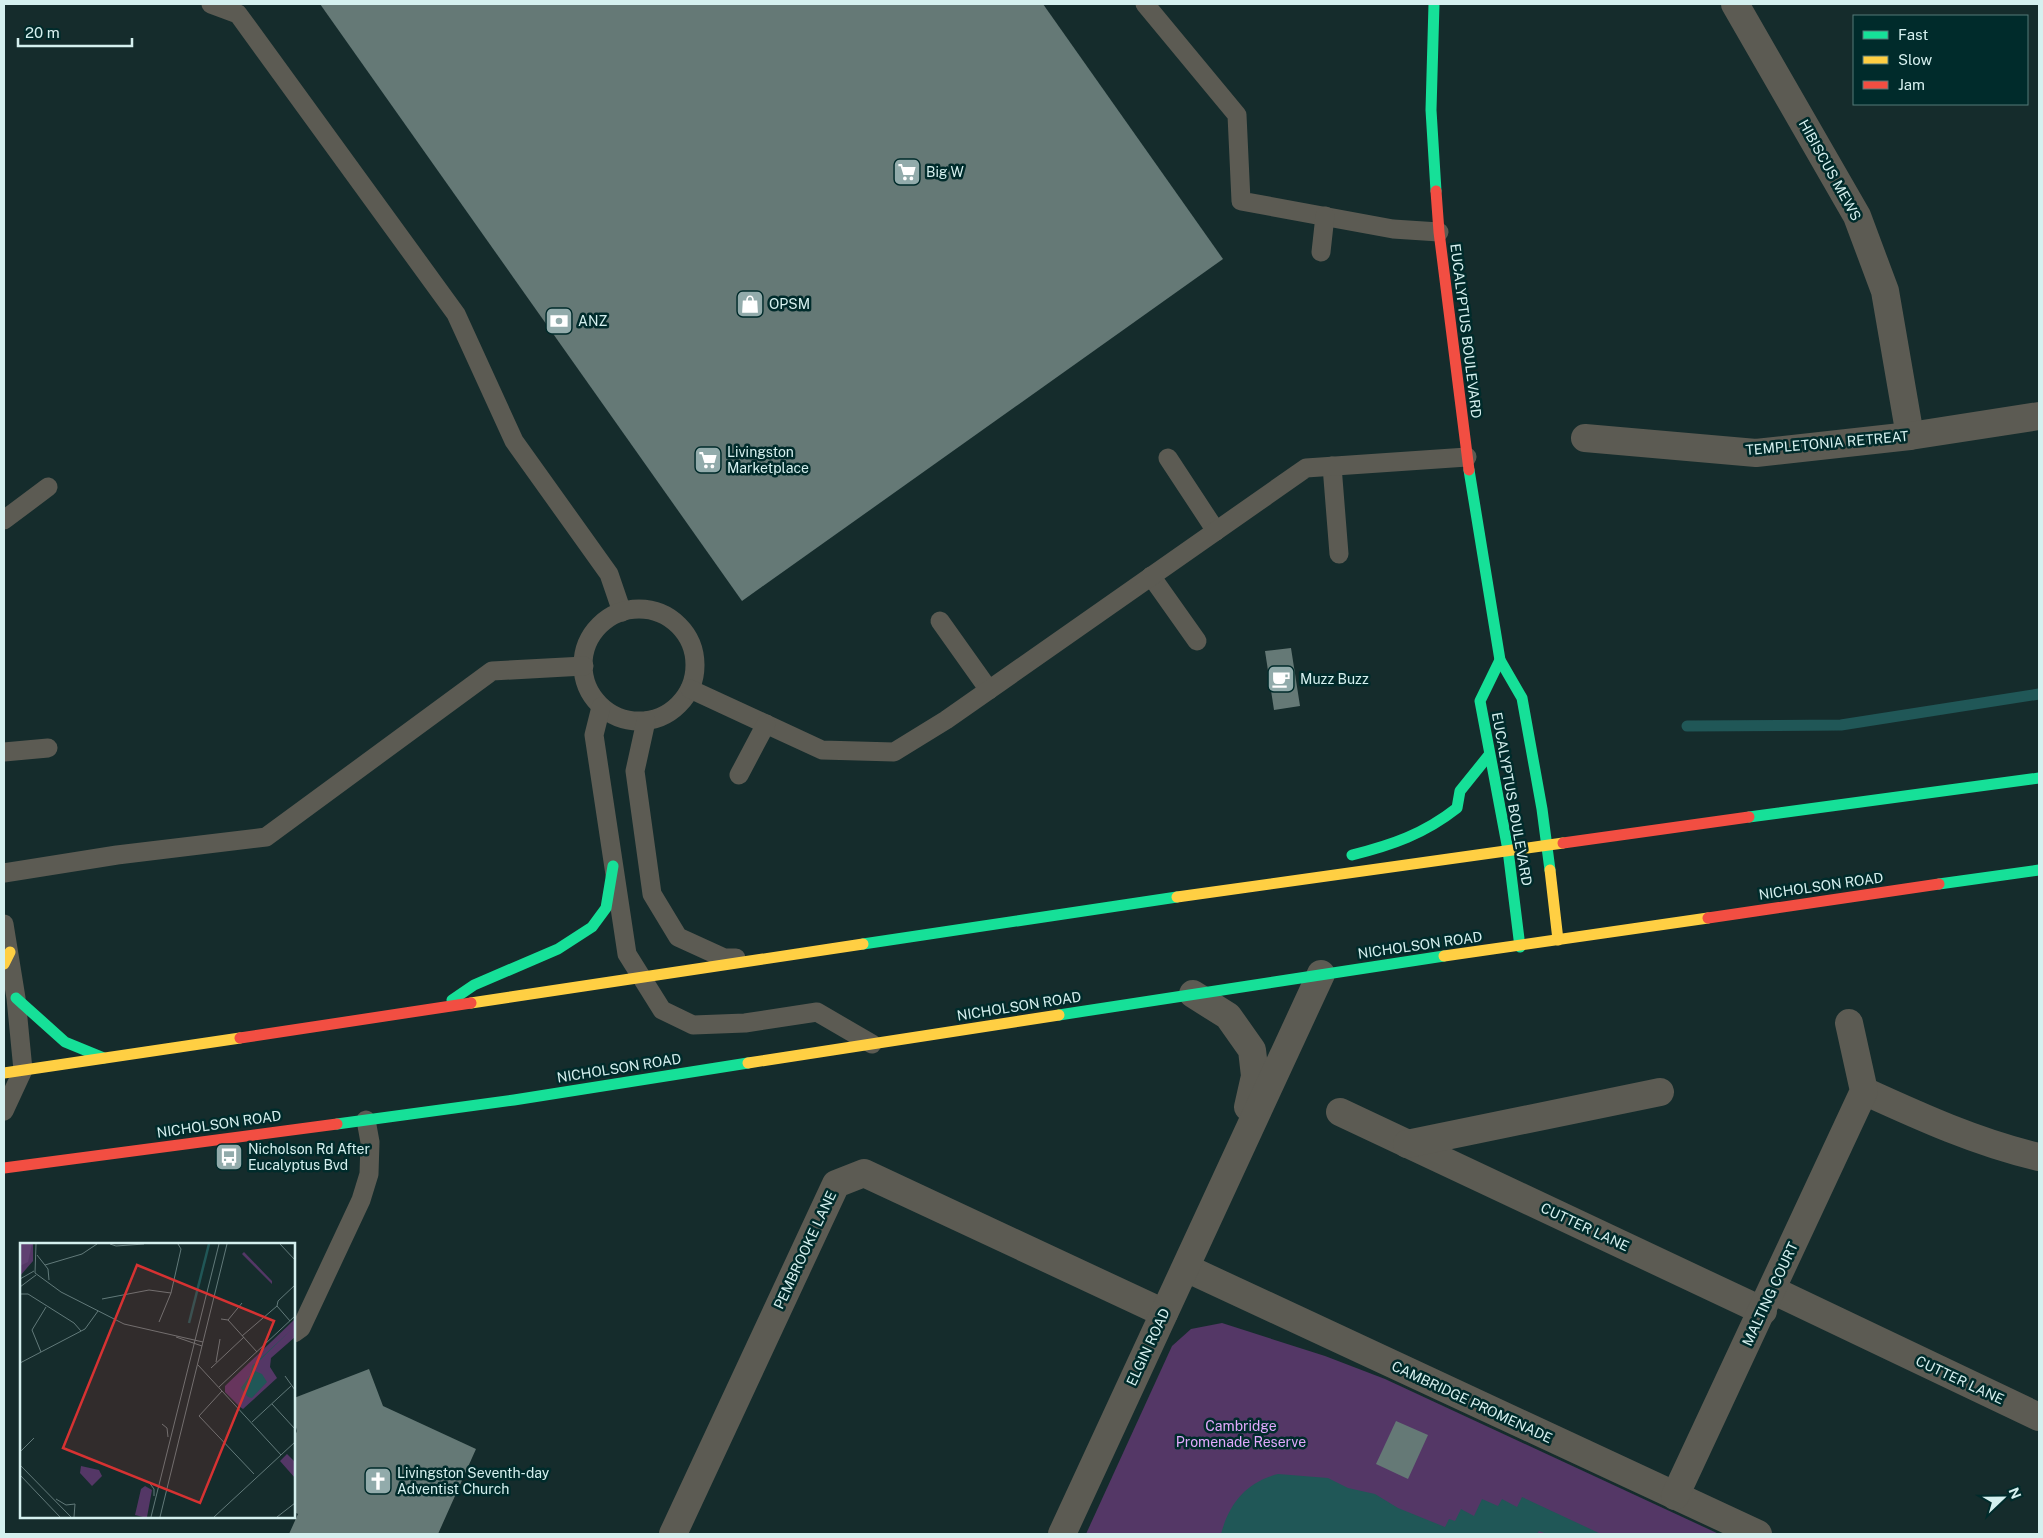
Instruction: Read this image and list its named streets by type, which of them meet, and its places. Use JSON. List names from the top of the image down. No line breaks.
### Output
{"streets":{"main road":["EUCALYPTUS BOULEVARD","NICHOLSON ROAD"],"street":["HIBISCUS MEWS","TEMPLETONIA RETREAT","CUTTER LANE","PEMBROOKE LANE","MALTING COURT","ELGIN ROAD","CAMBRIDGE PROMENADE"]},"crossings":[["HIBISCUS MEWS","TEMPLETONIA RETREAT"],["EUCALYPTUS BOULEVARD","NICHOLSON ROAD"],["NICHOLSON ROAD","ELGIN ROAD"],["CUTTER LANE","MALTING COURT"],["PEMBROOKE LANE","ELGIN ROAD"],["MALTING COURT","CAMBRIDGE PROMENADE"],["ELGIN ROAD","CAMBRIDGE PROMENADE"]],"parks":["Cambridge Promenade Reserve"],"places":{"supermarket":["Big W","Livingston Marketplace"],"shop":["OPSM"],"bank":["ANZ"],"cafe":["Muzz Buzz"],"bus stop":["Nicholson Rd After Eucalyptus Bvd"],"church":["Livingston Seventh-day Adventist Church"]},"legend":["Fast","Slow","Jam"],"scale_bar":"20 m","north":"right"}
